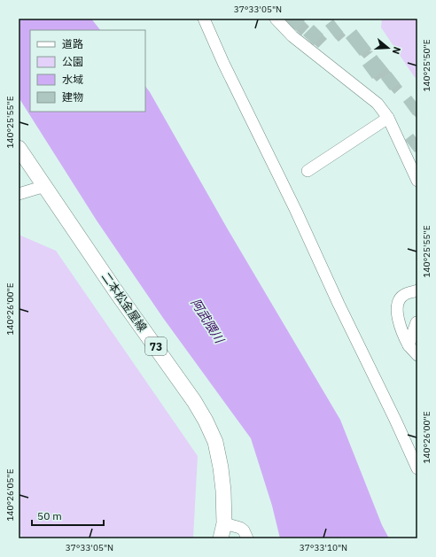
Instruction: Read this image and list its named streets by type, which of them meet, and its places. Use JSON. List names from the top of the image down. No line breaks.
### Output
{"streets":{"main road":["二本松金屋線","73"]},"water":["阿武隈川"],"legend":["道路","公園","水域","建物"],"scale_bar":"50 m","north":"right","coordinates":["37°33'05\"N","140°25'50\"E","140°25'55\"E","140°26'00\"E","140°26'05\"E","37°33'10\"N"]}
